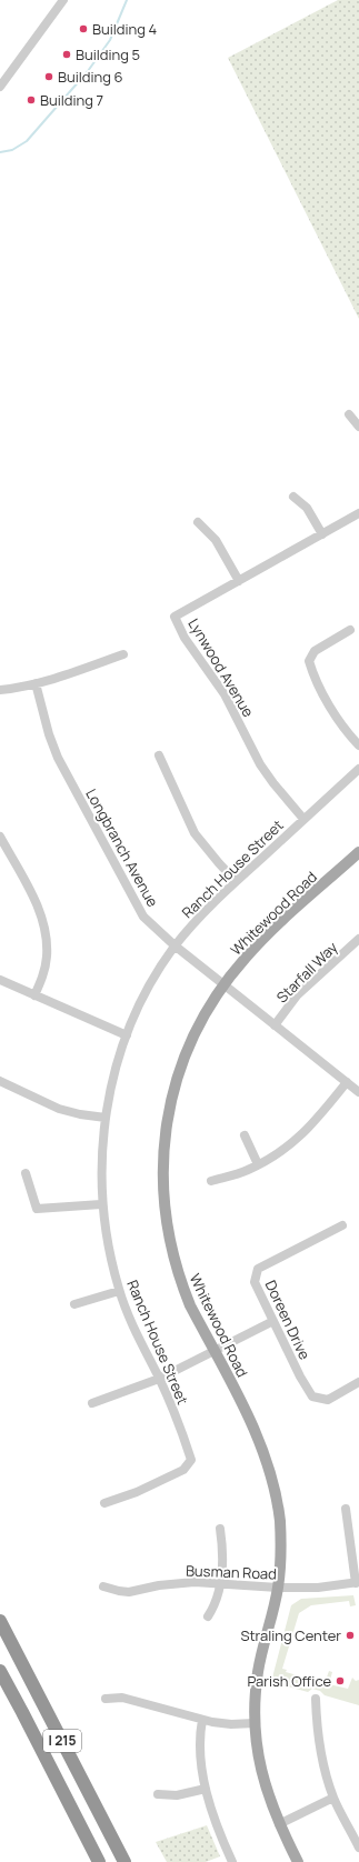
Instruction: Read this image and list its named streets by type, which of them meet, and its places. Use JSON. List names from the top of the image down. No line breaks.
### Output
{"streets":{"highway":["I 215"],"main road":["Whitewood Road"],"street":["Lynwood Avenue","Longbranch Avenue","Ranch House Street","Starfall Way","Doreen Drive","Busman Road"]},"crossings":[["Lynwood Avenue","Ranch House Street"],["Longbranch Avenue","Ranch House Street"],["Longbranch Avenue","Whitewood Road"],["Longbranch Avenue","Starfall Way"],["Whitewood Road","Busman Road"]],"places":["Building 4","Building 5","Building 6","Building 7","Straling Center","Parish Office"]}
